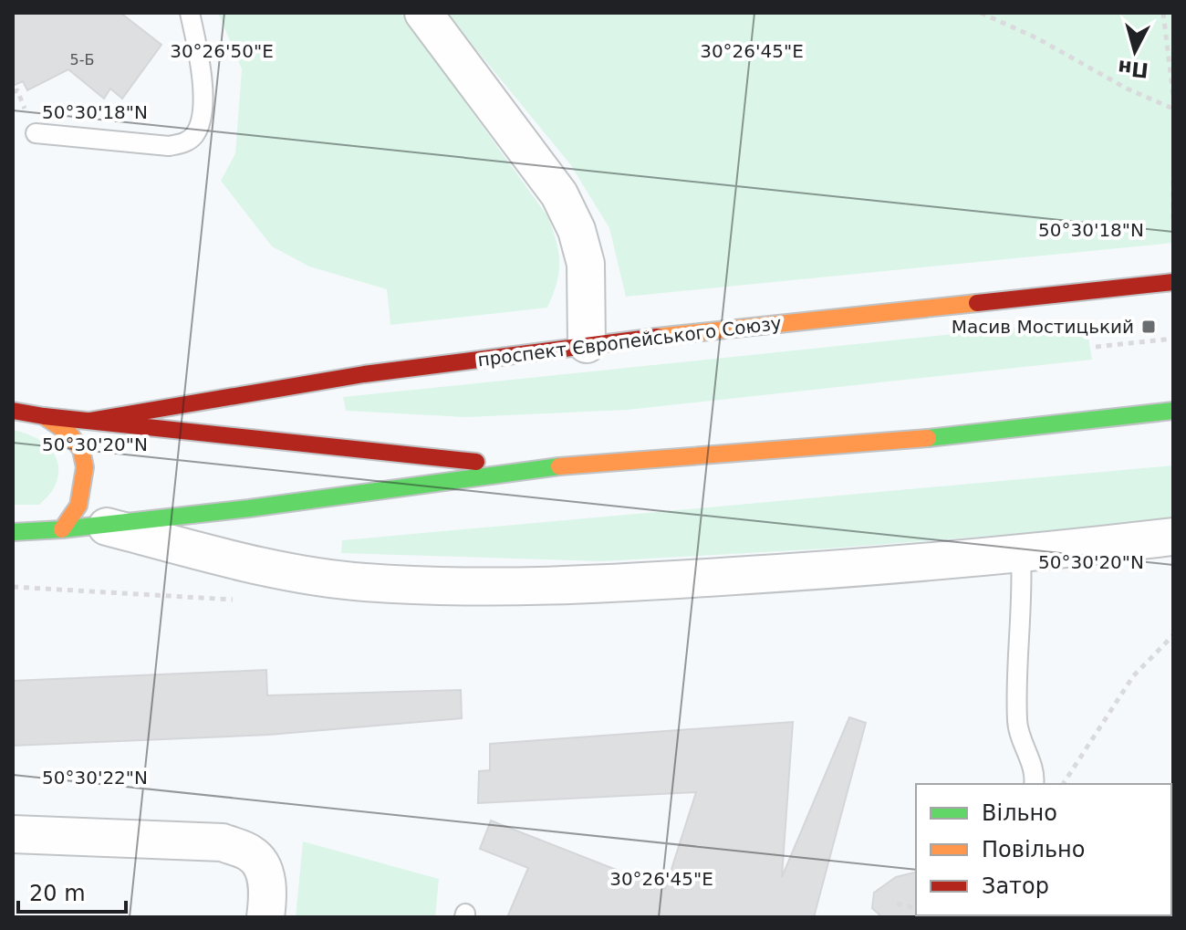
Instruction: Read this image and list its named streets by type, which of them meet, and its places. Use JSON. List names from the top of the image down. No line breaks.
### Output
{"streets":{"main road":["проспект Європейського Союзу"]},"places":{"transit":["Масив Мостицький"]},"house_numbers":["5-Б"],"legend":["Вільно","Повільно","Затор"],"scale_bar":"20 m","north":"bottom","coordinates":["30°26'50\"E","30°26'45\"E","50°30'18\"N","50°30'20\"N","50°30'22\"N"]}
